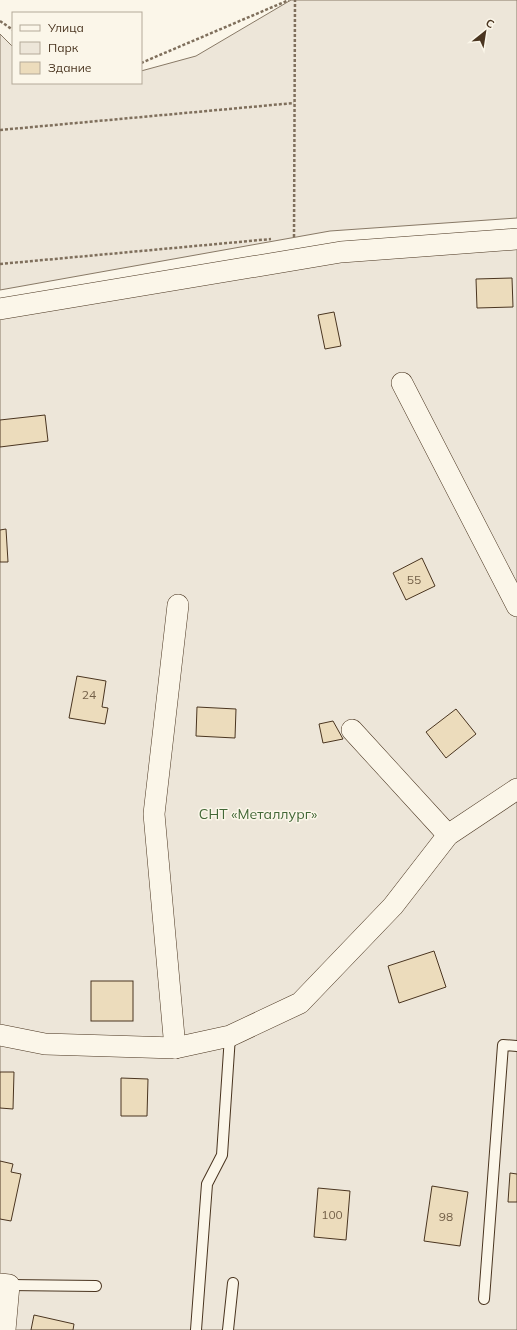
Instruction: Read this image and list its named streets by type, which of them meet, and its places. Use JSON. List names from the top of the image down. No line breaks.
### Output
{"parks":["СНТ «Металлург»"],"house_numbers":["55","24","100","98"],"legend":["Улица","Парк","Здание"],"north":"top right"}
